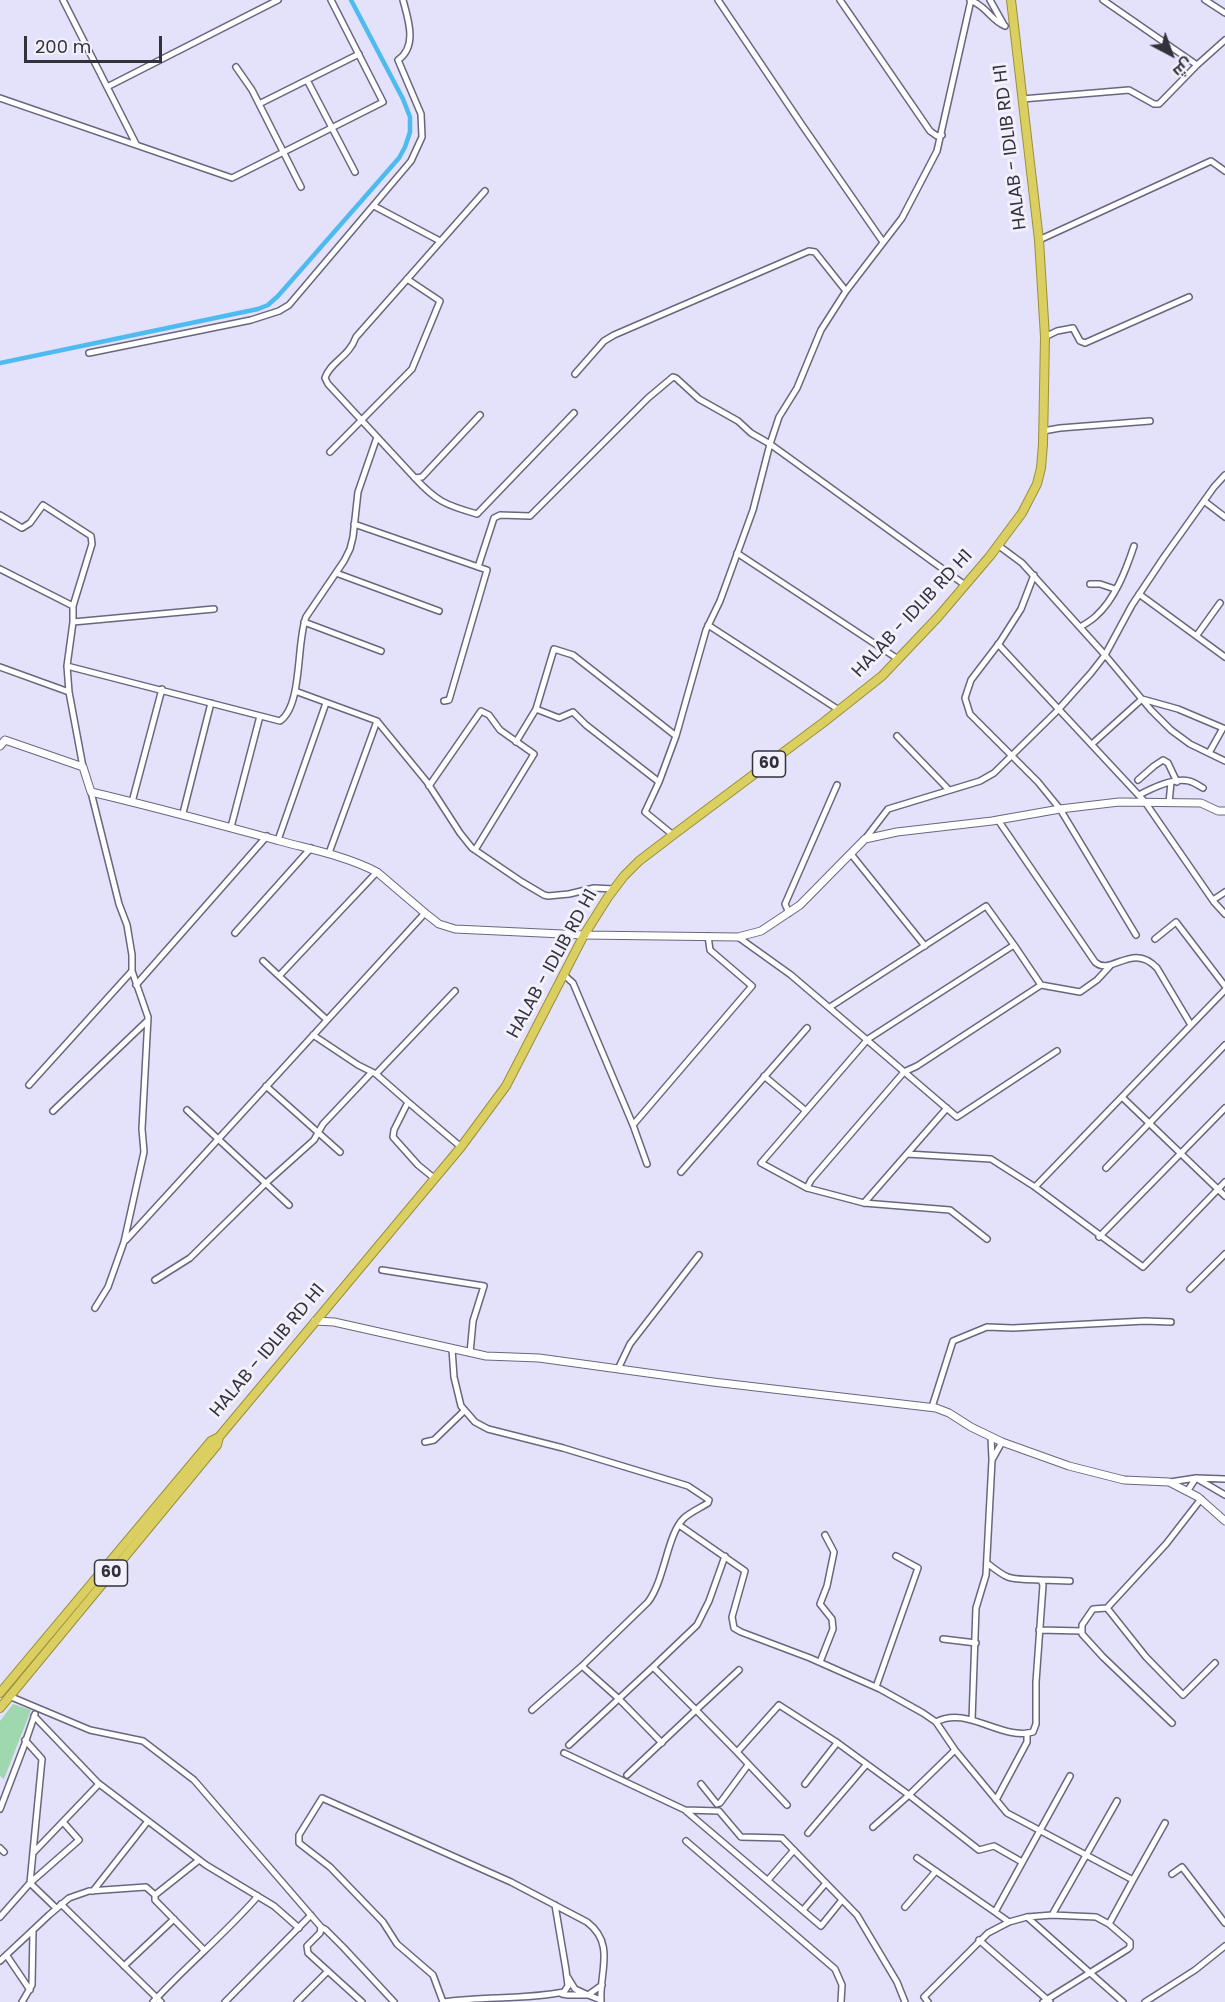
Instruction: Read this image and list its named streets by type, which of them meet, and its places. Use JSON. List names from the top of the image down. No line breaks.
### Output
{"streets":{"highway":["HALAB - IDLIB RD H1","60"]},"crossings":[["HALAB - IDLIB RD H1","60"]],"scale_bar":"200 m","north":"bottom right"}
